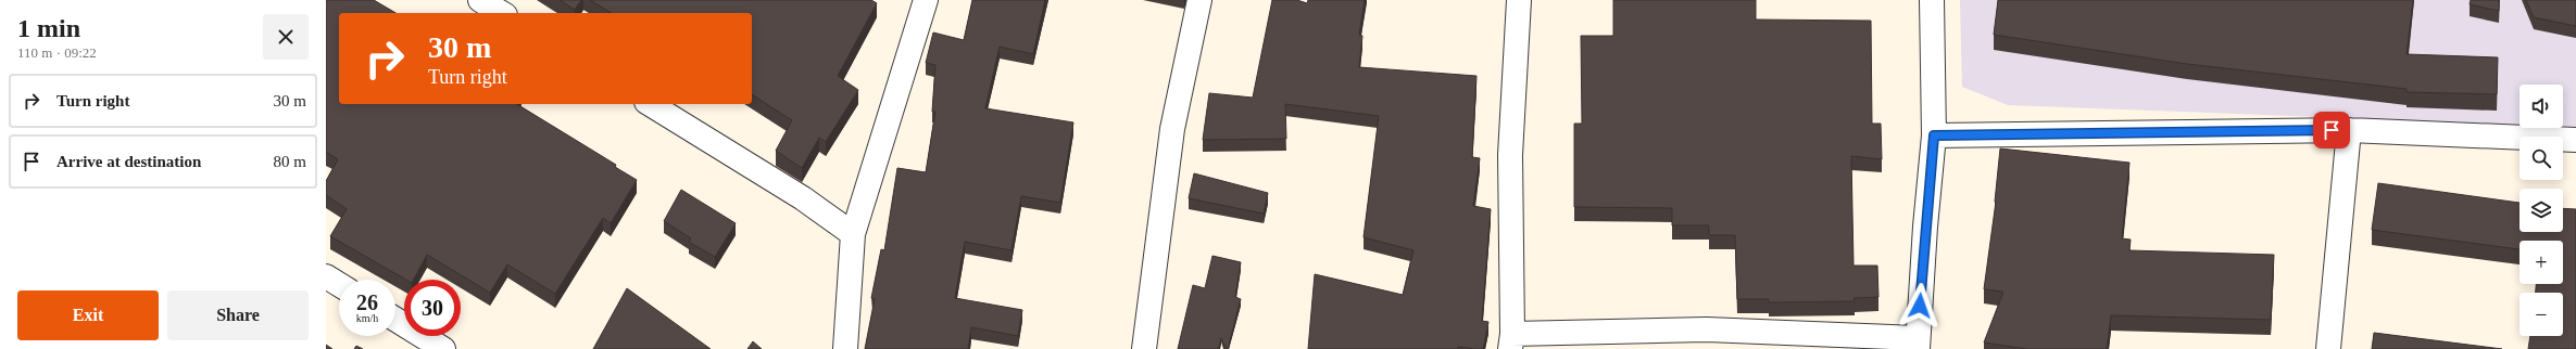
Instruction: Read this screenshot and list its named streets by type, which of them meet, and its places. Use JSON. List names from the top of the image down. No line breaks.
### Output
{"page":{"heading":["1 min","110 m · 09:22"],"turn":["30 m","Turn right"],"list":[{"name":"Turn right","value":"30 m"},{"name":"Arrive at destination","value":"80 m"}],"map_buttons":["+","−"],"speed":"26 km/h","limit":"30","buttons":["Exit","Share"]}}
